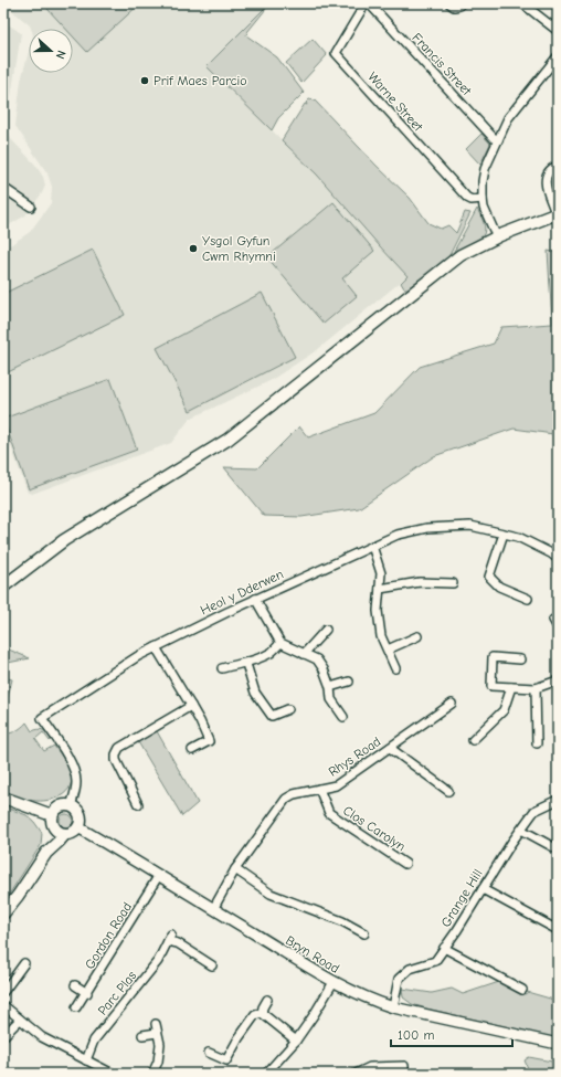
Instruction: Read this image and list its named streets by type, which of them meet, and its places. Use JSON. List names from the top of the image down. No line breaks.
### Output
{"streets":{"street":["Francis Street","Warne Street","Heol y Dderwen","Rhys Road","Clos Carolyn","Grange Hill","Gordon Road","Bryn Road","Parc Plas"]},"crossings":[["Francis Street","Warne Street"],["Heol y Dderwen","Bryn Road"],["Rhys Road","Clos Carolyn"],["Rhys Road","Bryn Road"],["Grange Hill","Bryn Road"],["Gordon Road","Bryn Road"]],"places":["Prif Maes Parcio","Ysgol Gyfun Cwm Rhymni"],"scale_bar":"100 m","north":"right"}
